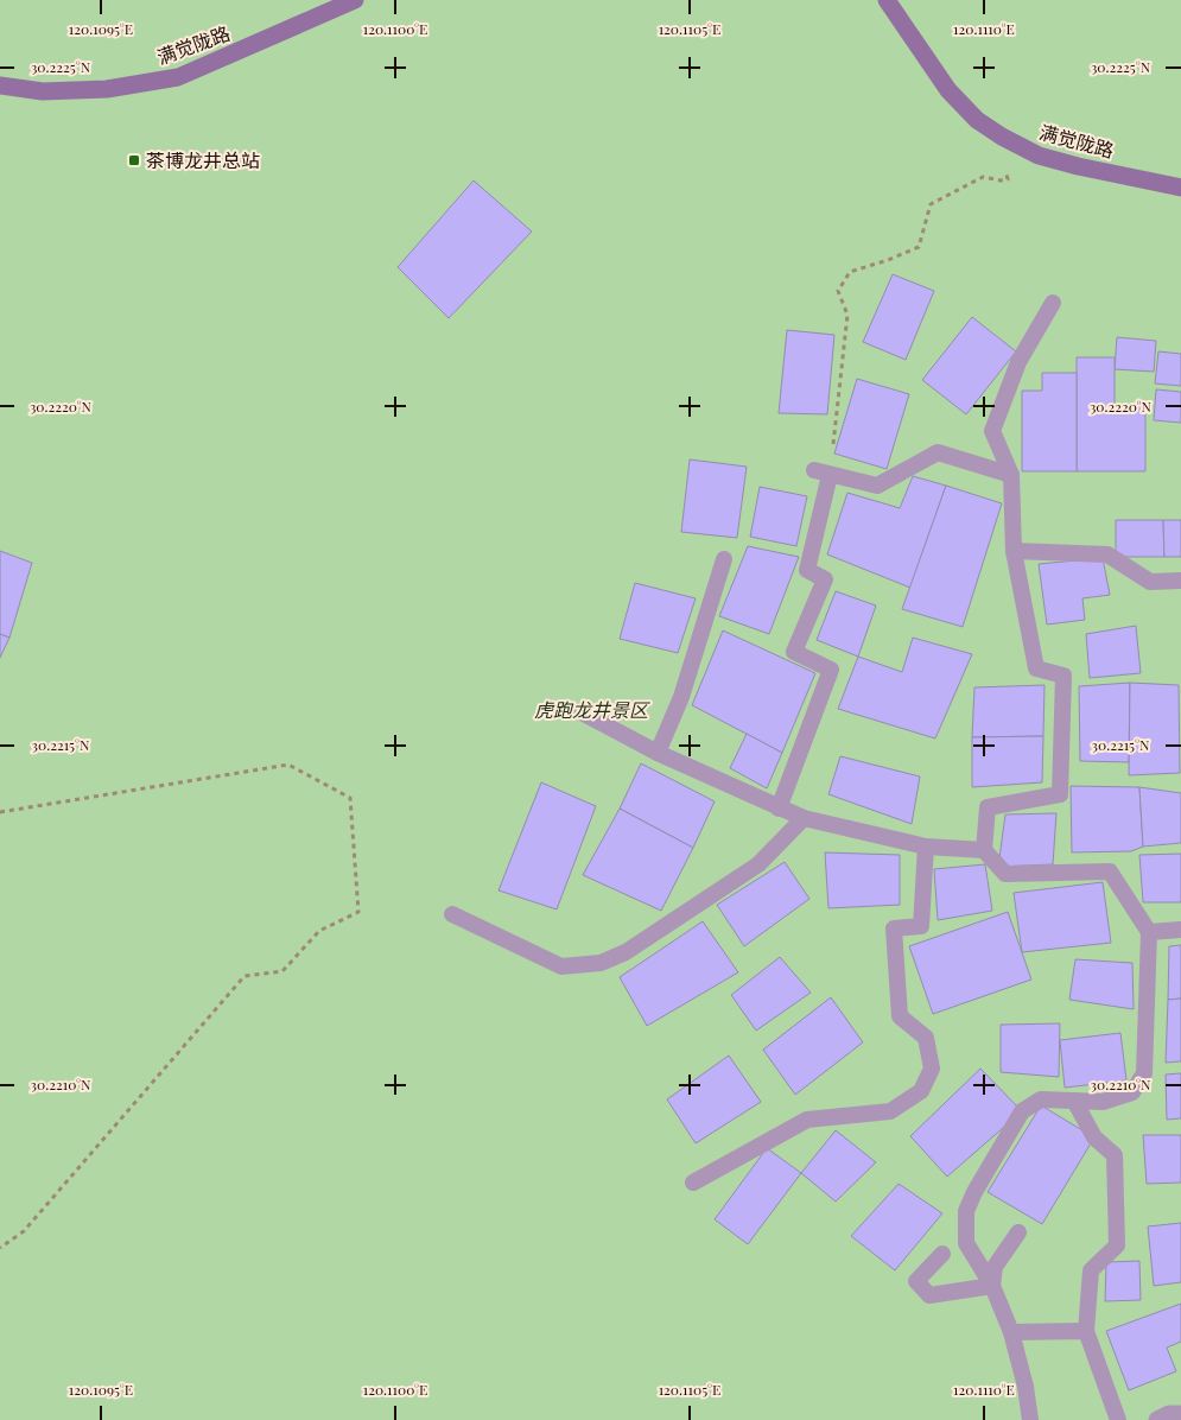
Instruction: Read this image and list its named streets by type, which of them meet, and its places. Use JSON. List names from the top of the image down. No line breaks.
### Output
{"streets":{"street":["满觉陇路"]},"parks":["虎跑龙井景区"],"places":{"transit":["茶博龙井总站"]},"coordinates":["120.1095°E","120.1100°E","120.1105°E","120.1110°E","30.2225°N","30.2220°N","30.2215°N","30.2210°N"]}
